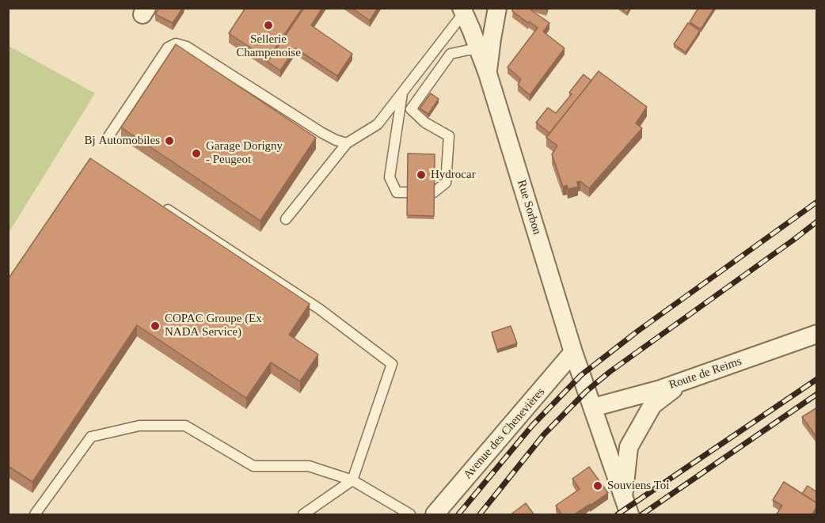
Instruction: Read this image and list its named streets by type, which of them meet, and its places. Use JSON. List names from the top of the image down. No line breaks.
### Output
{"streets":{"street":["Rue Sorbon","Route de Reims","Avenue des Chenevières"]},"crossings":[["Rue Sorbon","Route de Reims"],["Rue Sorbon","Avenue des Chenevières"]],"places":["Sellerie Champenoise","Bj Automobiles","Garage Dorigny - Peugeot","Hydrocar","COPAC Groupe (Ex NADA Service)","Souviens Toi"]}
